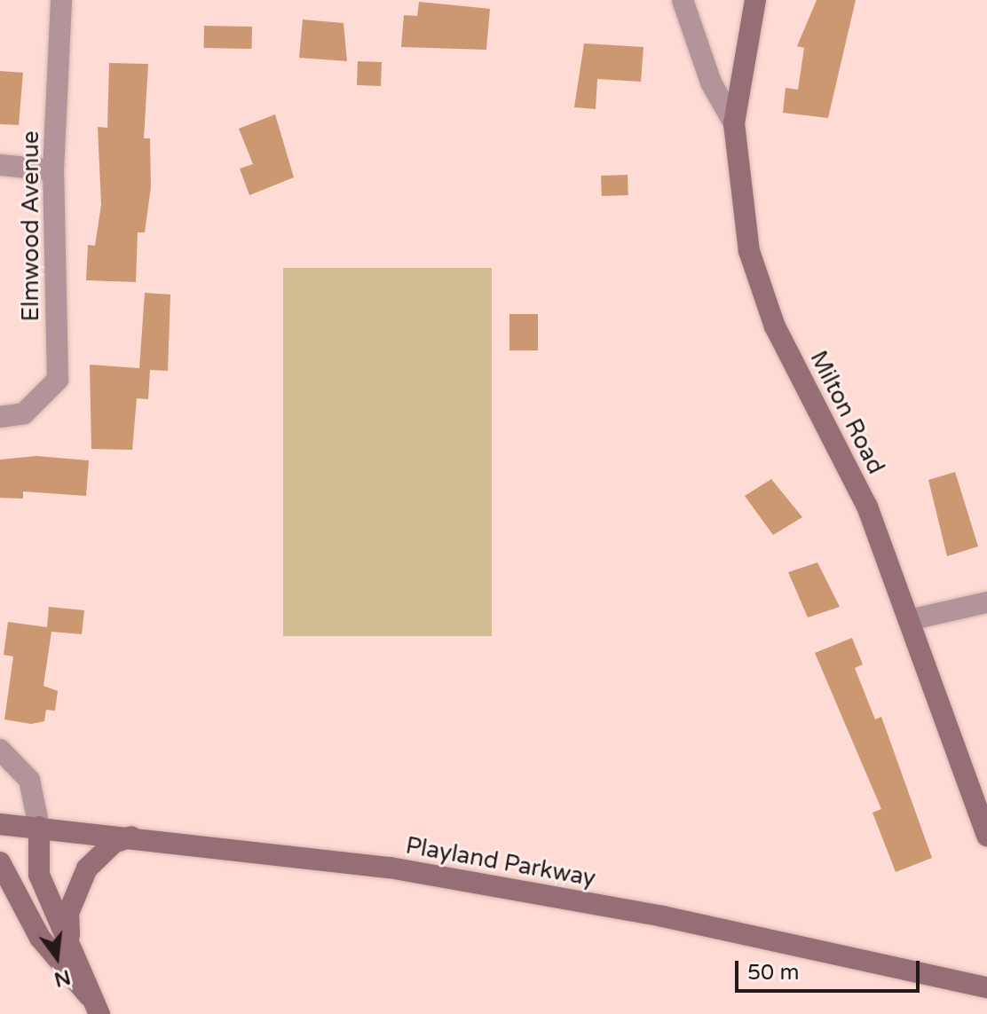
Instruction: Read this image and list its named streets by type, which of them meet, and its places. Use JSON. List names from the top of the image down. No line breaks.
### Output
{"streets":{"street":["Elmwood Avenue","Milton Road","Playland Parkway"]},"scale_bar":"50 m","north":"bottom"}
